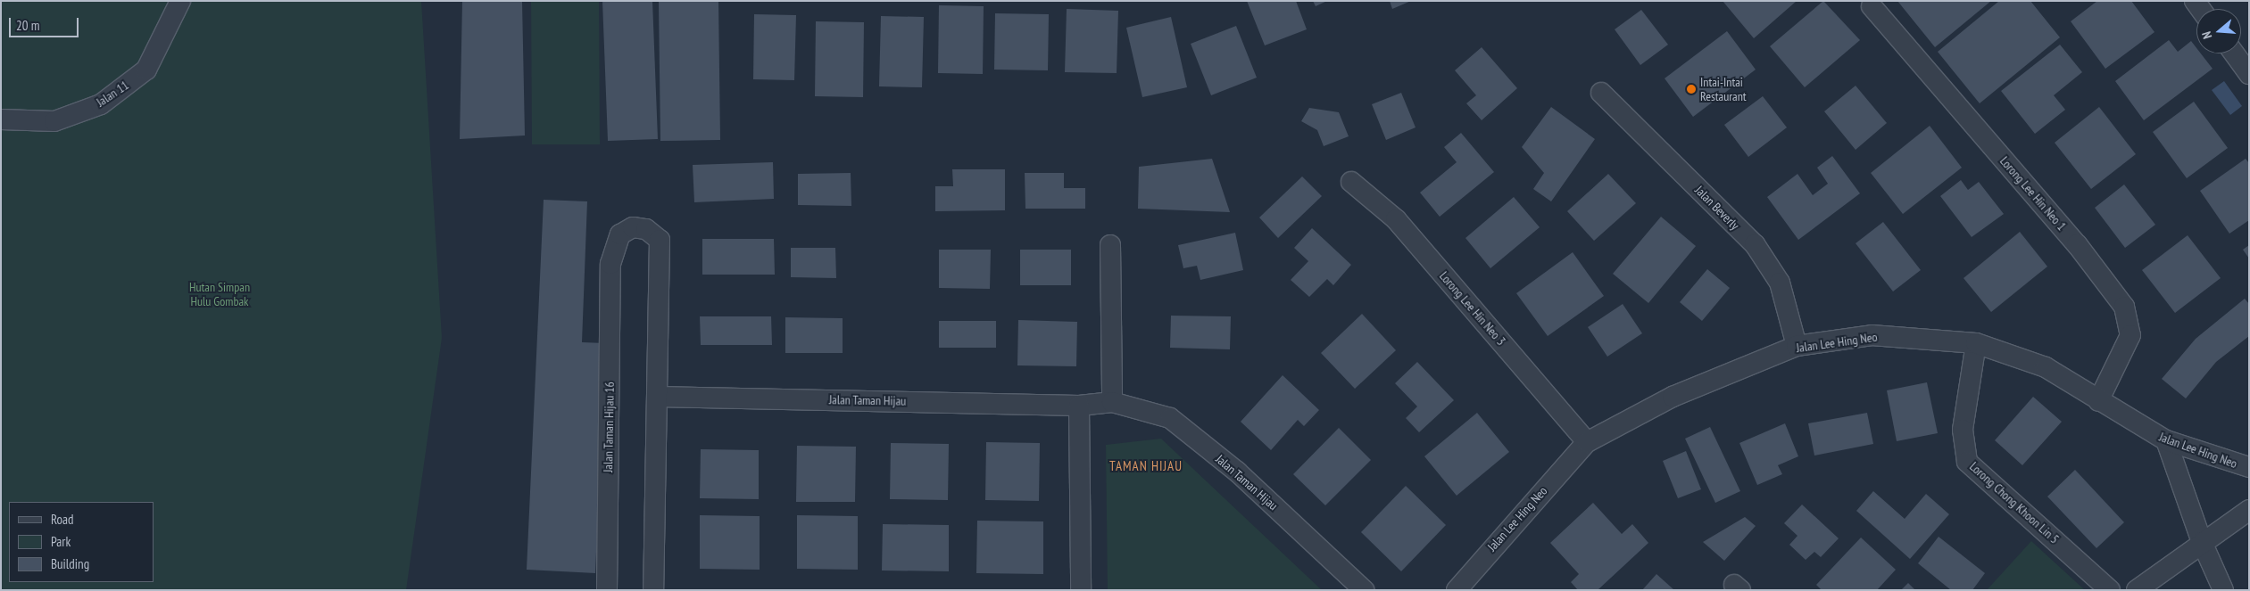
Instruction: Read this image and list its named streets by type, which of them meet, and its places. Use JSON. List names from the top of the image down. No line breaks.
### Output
{"streets":{"street":["Jalan 11","Lorong Lee Hin Neo 1","Jalan Beverly","Lorong Lee Hin Neo 3","Jalan Lee Hing Neo","Jalan Taman Hijau","Jalan Taman Hijau 16","Lorong Chong Khoon Lin 5"]},"crossings":[["Lorong Lee Hin Neo 1","Jalan Lee Hing Neo"],["Jalan Beverly","Jalan Lee Hing Neo"],["Lorong Lee Hin Neo 3","Jalan Lee Hing Neo"],["Jalan Lee Hing Neo","Lorong Chong Khoon Lin 5"],["Jalan Taman Hijau","Jalan Taman Hijau 16"]],"districts":["TAMAN HIJAU"],"parks":["Hutan Simpan Hulu Gombak"],"places":["Intai-Intai Restaurant"],"legend":["Road","Park","Building"],"scale_bar":"20 m","north":"left"}
